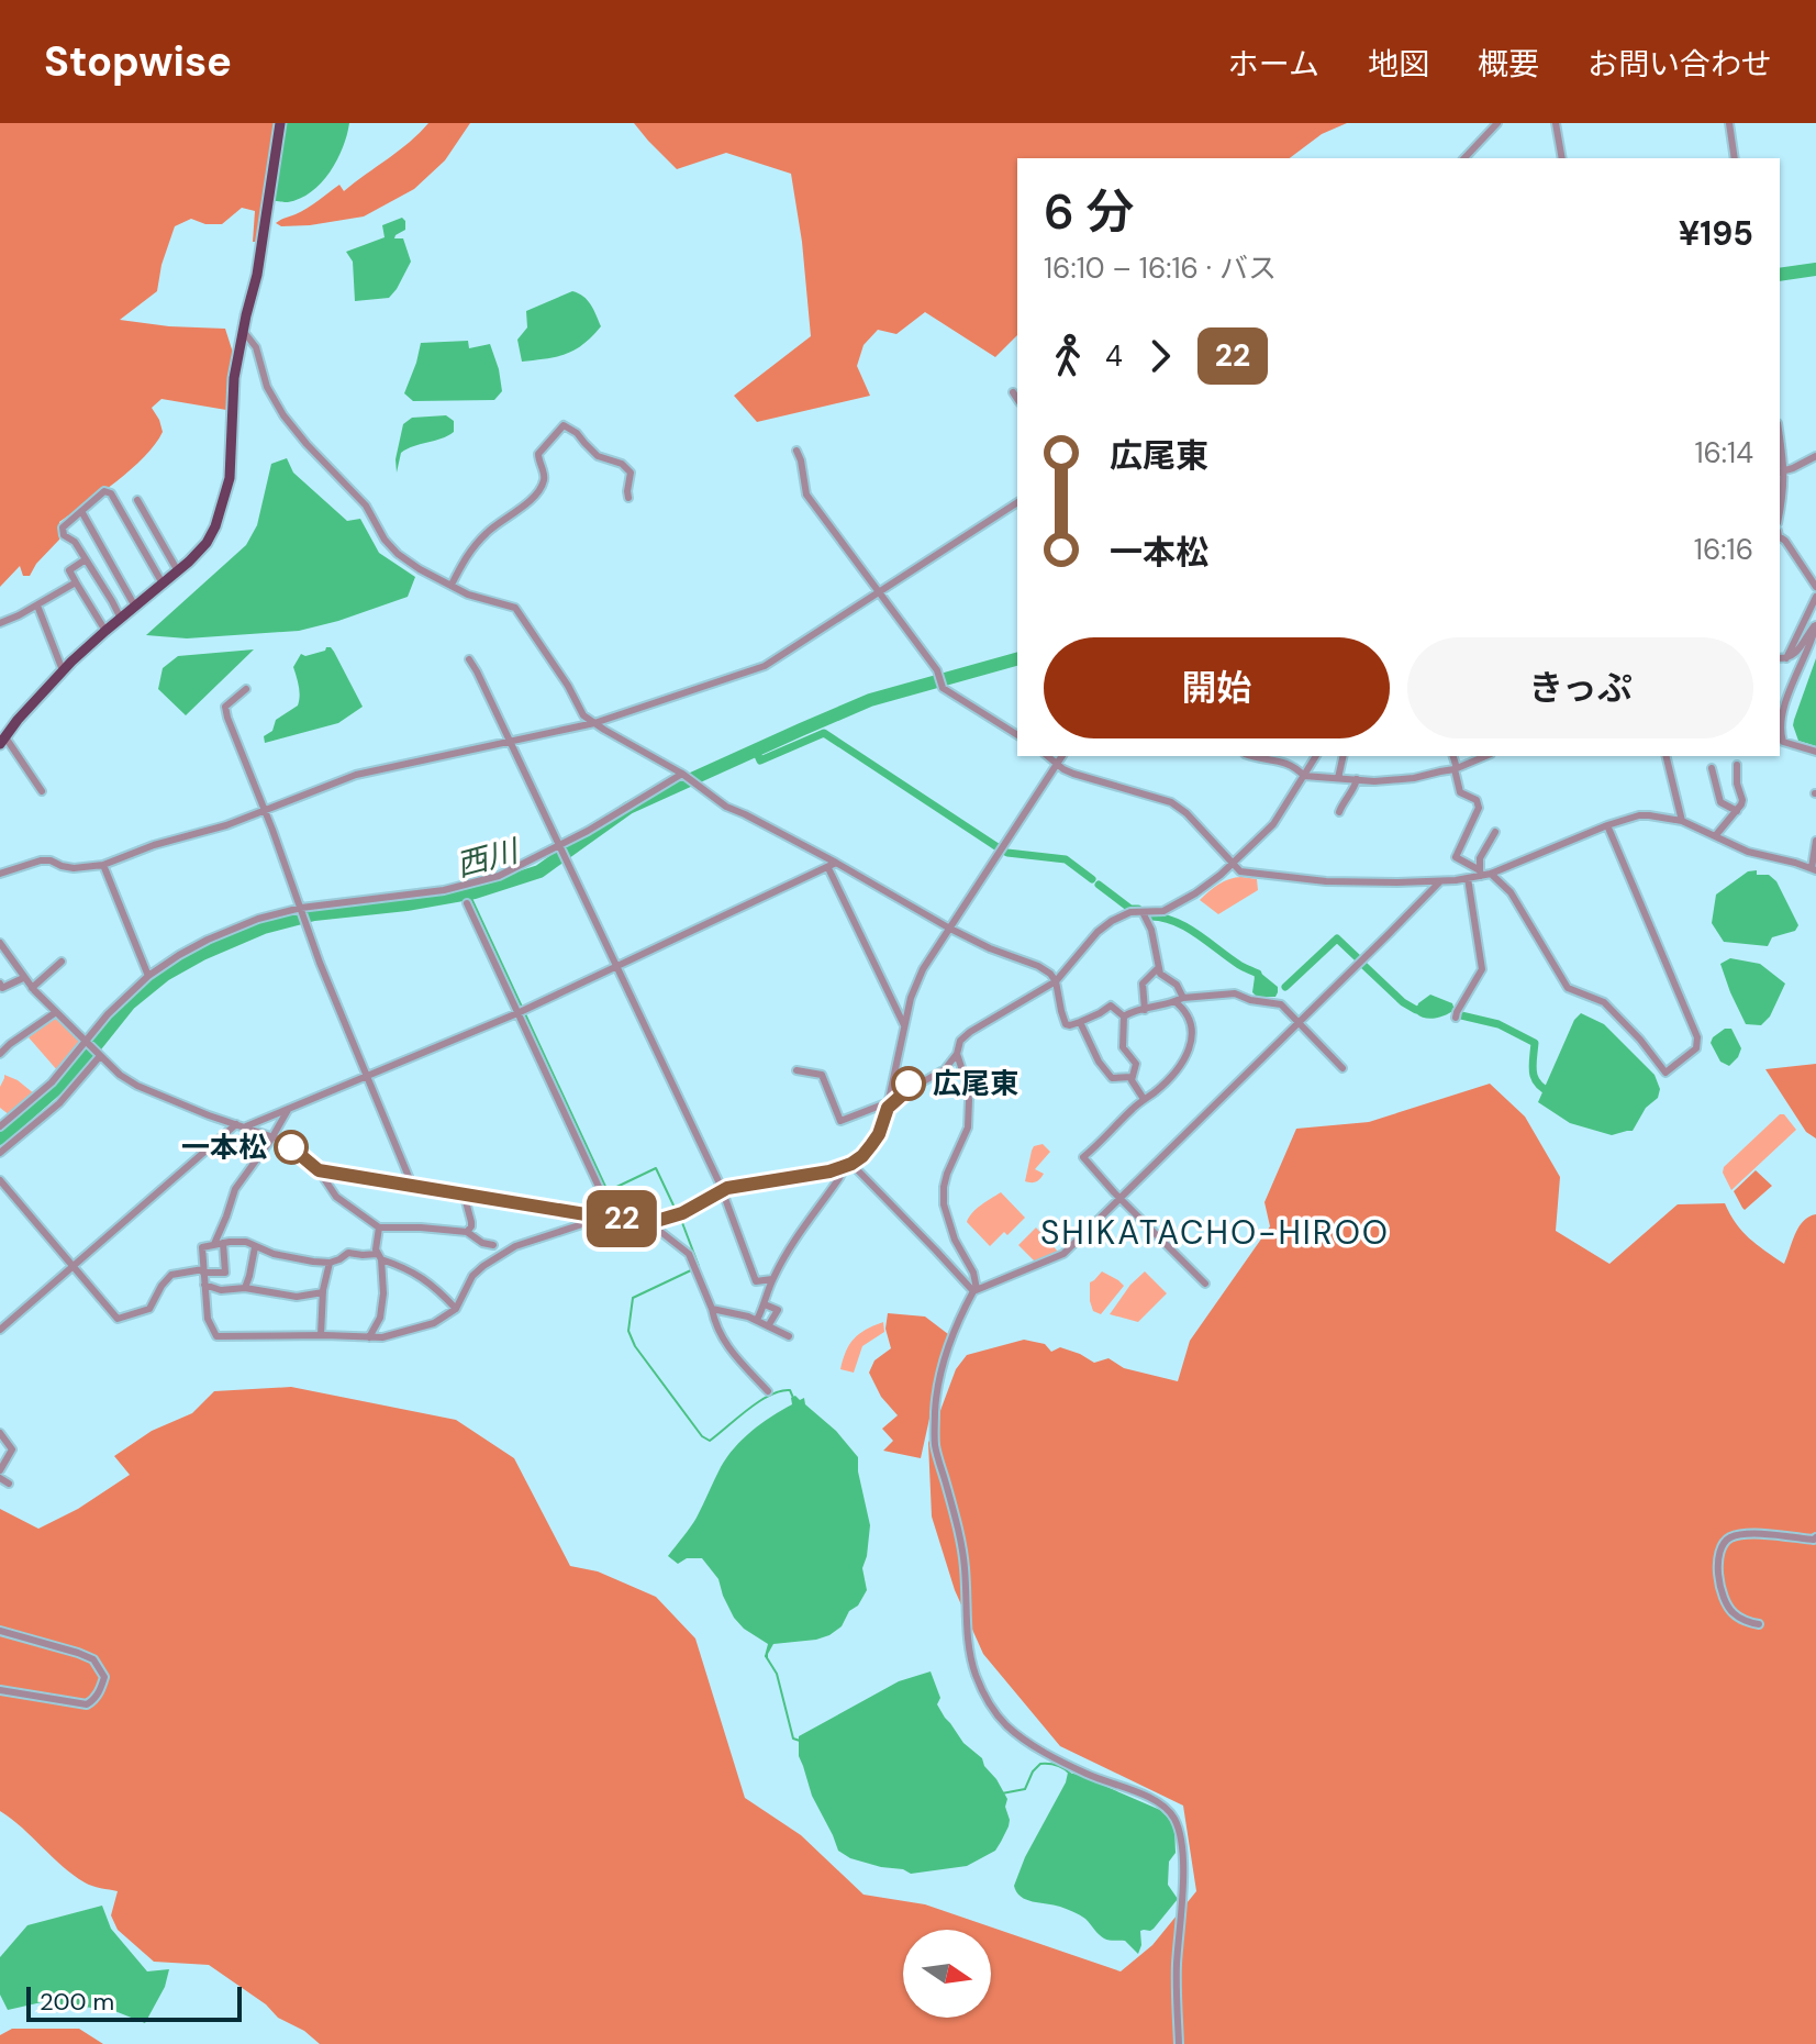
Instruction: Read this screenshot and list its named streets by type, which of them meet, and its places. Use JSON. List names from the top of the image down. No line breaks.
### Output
{"districts":["SHIKATACHO-HIROO"],"water":["西川"],"places":["広尾東","一本松"],"lines":["bus line 22"],"scale_bar":"200 m","north":"right","page":{"header":"Stopwise","nav":["ホーム","地図","概要","お問い合わせ"],"on_map":"22","heading":["6 分","16:10 – 16:16 · バス","¥195"],"legs":["4","22"],"list":[{"name":"広尾東","value":"16:14"},{"name":"一本松","value":"16:16"}],"buttons":["開始","きっぷ"],"scale":"200 m"}}
